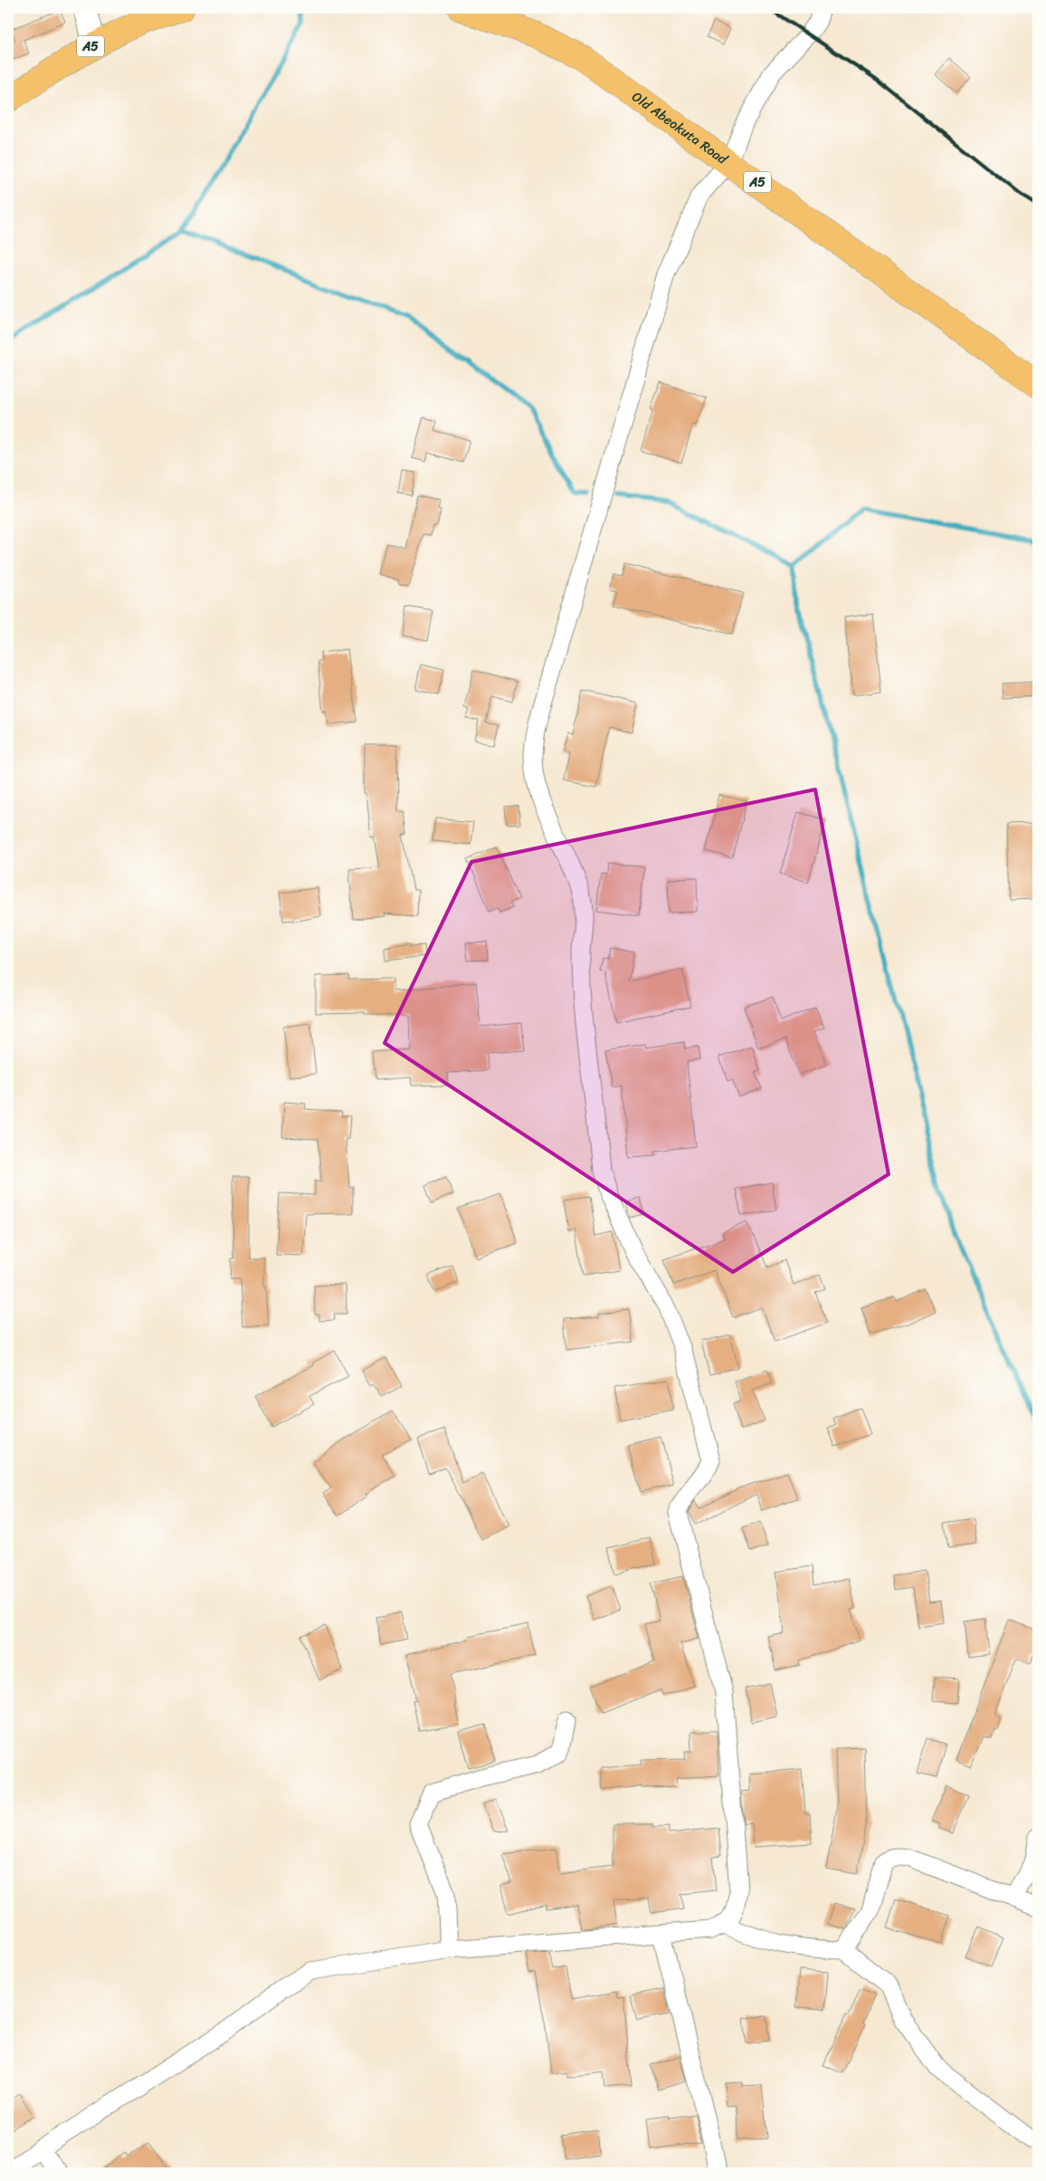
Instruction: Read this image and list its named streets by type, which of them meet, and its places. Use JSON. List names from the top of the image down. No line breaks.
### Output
{"streets":{"highway":["A5","Old Abeokuta Road"]}}
